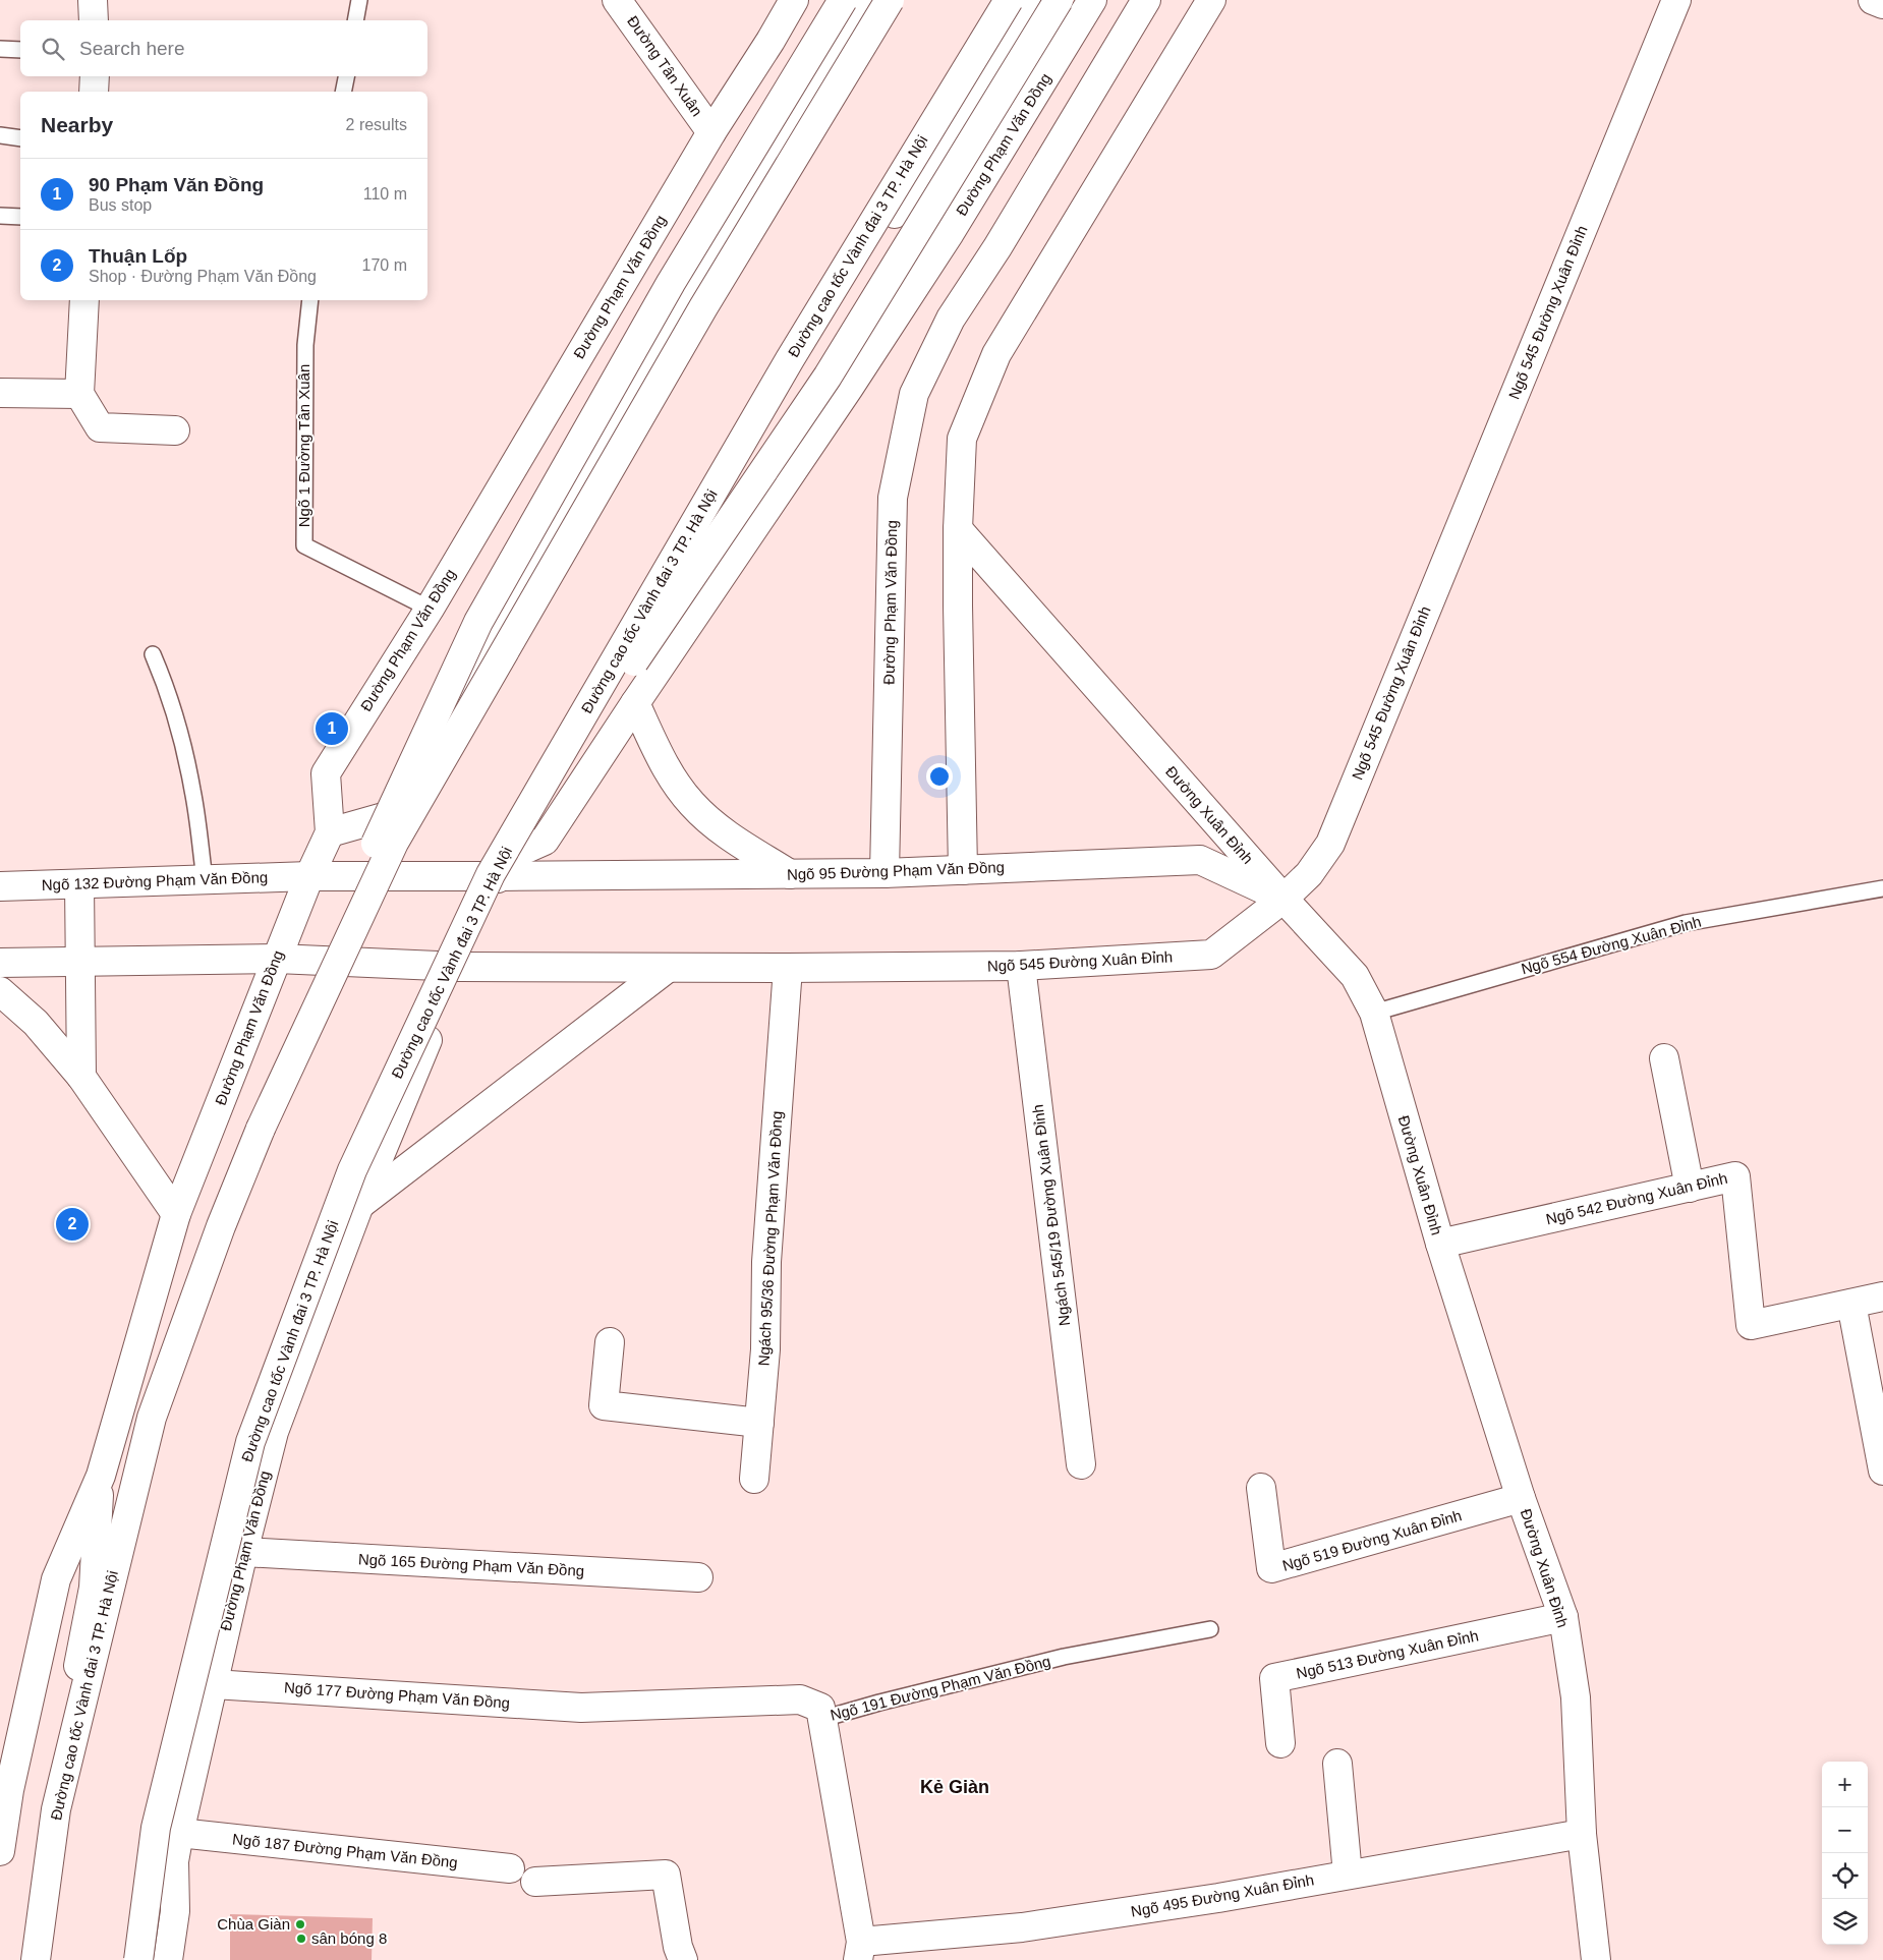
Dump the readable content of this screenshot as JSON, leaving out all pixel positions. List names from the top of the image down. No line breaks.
{"streets":{"main road":["Đường Tân Xuân","Đường Phạm Văn Đồng","Đường cao tốc Vành đai 3 TP. Hà Nội","Ngõ 545 Đường Xuân Đỉnh","Đường Xuân Đỉnh","Ngõ 95 Đường Phạm Văn Đồng","Ngõ 132 Đường Phạm Văn Đồng","Ngõ 542 Đường Xuân Đỉnh","Ngách 545/19 Đường Xuân Đỉnh","Ngách 95/36 Đường Phạm Văn Đồng","Ngõ 519 Đường Xuân Đỉnh","Ngõ 165 Đường Phạm Văn Đồng","Ngõ 513 Đường Xuân Đỉnh","Ngõ 191 Đường Phạm Văn Đồng","Ngõ 177 Đường Phạm Văn Đồng","Ngõ 187 Đường Phạm Văn Đồng","Ngõ 495 Đường Xuân Đỉnh"],"lane":["Ngõ 1 Đường Tân Xuân","Ngõ 554 Đường Xuân Đỉnh"]},"crossings":[["Đường Tân Xuân","Đường Phạm Văn Đồng"],["Đường Phạm Văn Đồng","Đường cao tốc Vành đai 3 TP. Hà Nội"],["Đường Phạm Văn Đồng","Ngõ 1 Đường Tân Xuân"],["Đường Phạm Văn Đồng","Ngõ 95 Đường Phạm Văn Đồng"],["Đường Phạm Văn Đồng","Ngõ 132 Đường Phạm Văn Đồng"],["Đường Phạm Văn Đồng","Ngõ 165 Đường Phạm Văn Đồng"],["Đường Phạm Văn Đồng","Ngõ 177 Đường Phạm Văn Đồng"],["Đường Phạm Văn Đồng","Ngõ 187 Đường Phạm Văn Đồng"],["Đường cao tốc Vành đai 3 TP. Hà Nội","Ngõ 95 Đường Phạm Văn Đồng"],["Ngõ 545 Đường Xuân Đỉnh","Đường Xuân Đỉnh"],["Ngõ 545 Đường Xuân Đỉnh","Ngõ 95 Đường Phạm Văn Đồng"],["Ngõ 545 Đường Xuân Đỉnh","Ngách 545/19 Đường Xuân Đỉnh"],["Ngõ 545 Đường Xuân Đỉnh","Ngách 95/36 Đường Phạm Văn Đồng"],["Đường Xuân Đỉnh","Ngõ 95 Đường Phạm Văn Đồng"],["Đường Xuân Đỉnh","Ngõ 554 Đường Xuân Đỉnh"],["Đường Xuân Đỉnh","Ngõ 542 Đường Xuân Đỉnh"],["Đường Xuân Đỉnh","Ngõ 519 Đường Xuân Đỉnh"],["Đường Xuân Đỉnh","Ngõ 513 Đường Xuân Đỉnh"],["Đường Xuân Đỉnh","Ngõ 495 Đường Xuân Đỉnh"],["Ngõ 95 Đường Phạm Văn Đồng","Ngõ 132 Đường Phạm Văn Đồng"],["Ngõ 191 Đường Phạm Văn Đồng","Ngõ 177 Đường Phạm Văn Đồng"],["Ngõ 191 Đường Phạm Văn Đồng","Ngõ 495 Đường Xuân Đỉnh"]],"districts":["Kẻ Giàn"],"places":["Chùa Giàn","sân bóng 8"],"page":{"search":"Search here","heading":["Nearby","2 results"],"list":[{"mark":"1","name":"90 Phạm Văn Đồng","note":"Bus stop","value":"110 m"},{"mark":"2","name":"Thuận Lốp","note":"Shop · Đường Phạm Văn Đồng","value":"170 m"}],"pins":["1","2"],"map_buttons":["+","−"]}}
